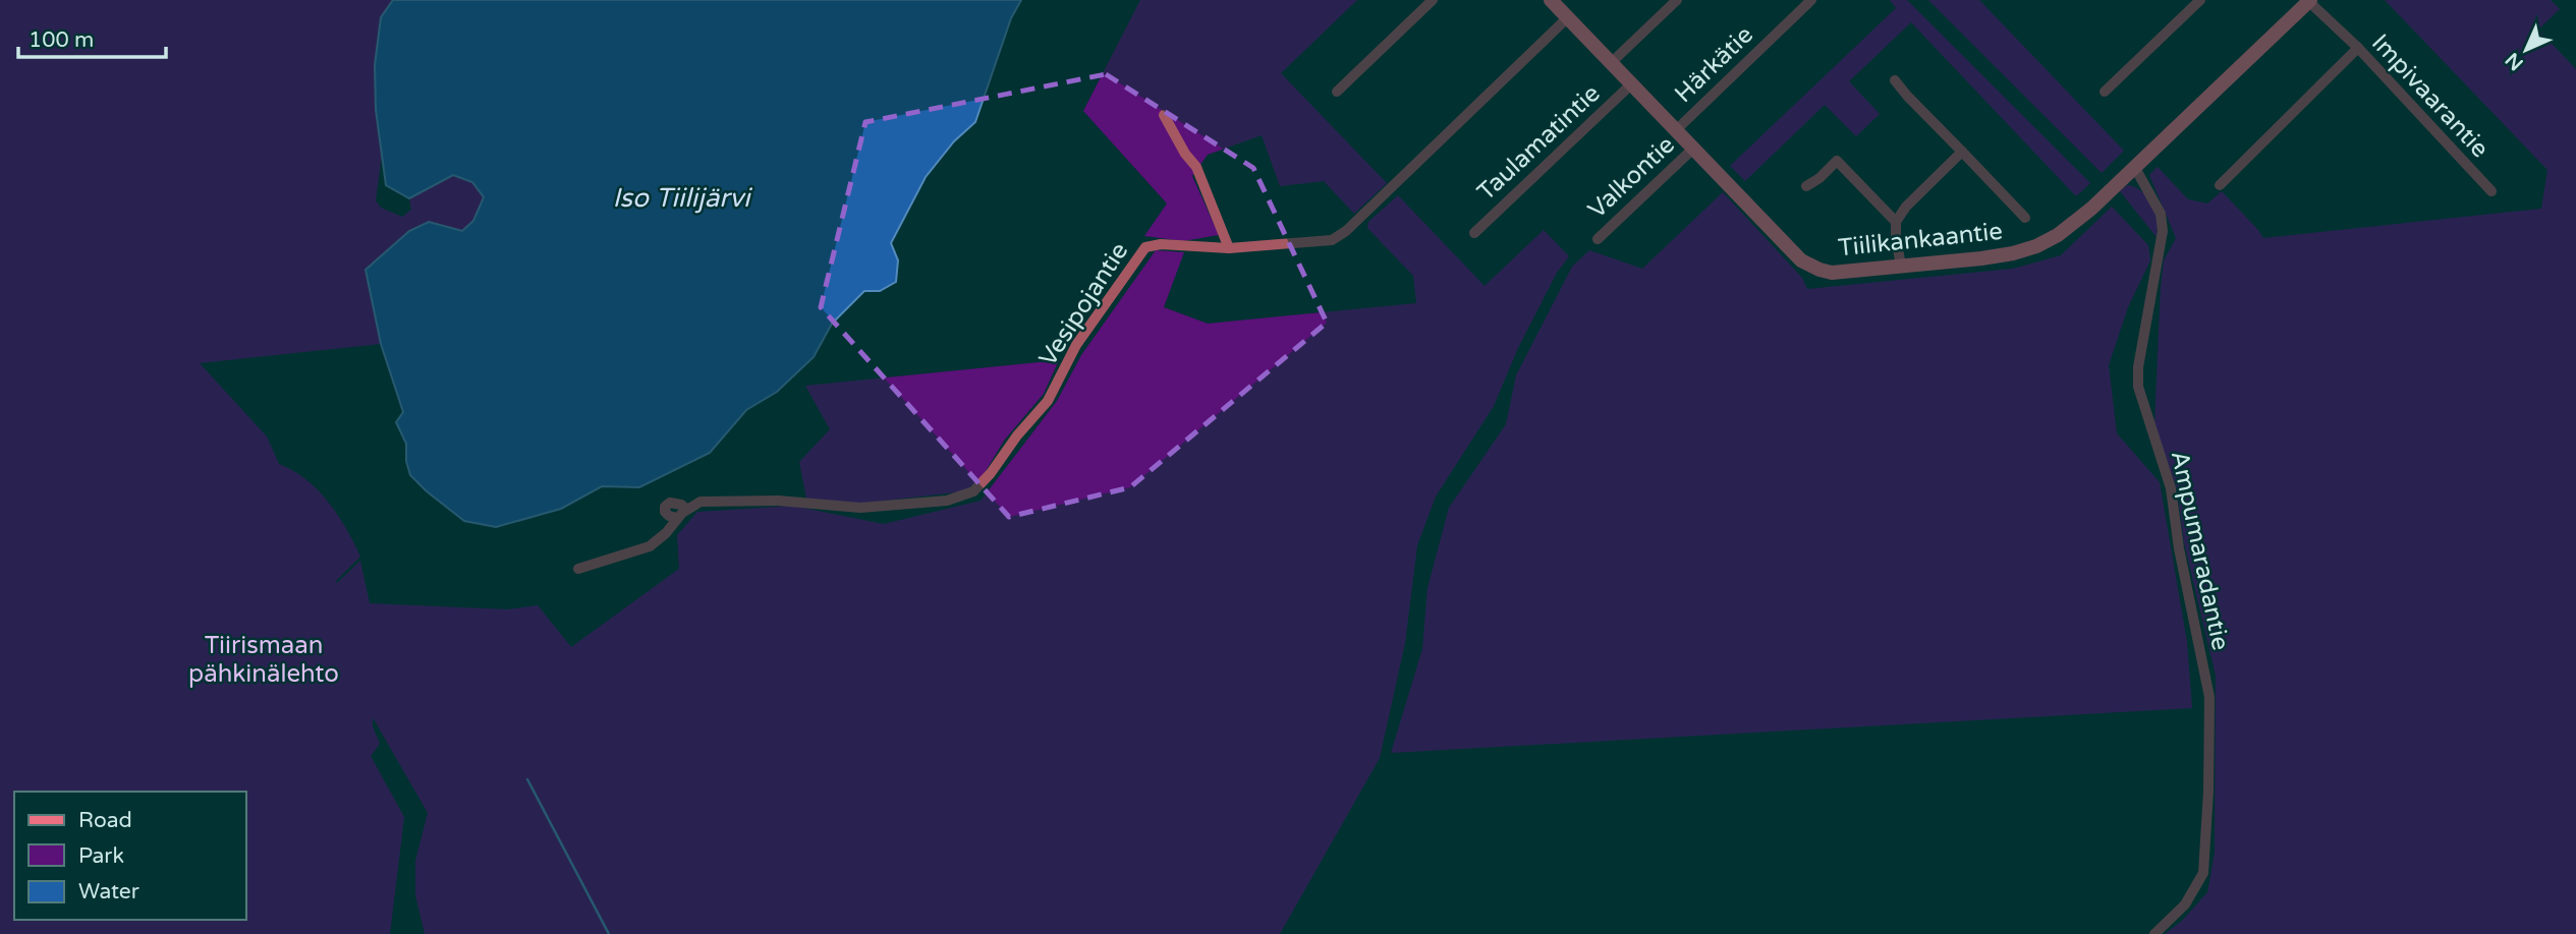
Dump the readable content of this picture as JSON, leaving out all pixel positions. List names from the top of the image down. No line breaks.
{"streets":{"street":["Härkätie","Impivaarantie","Taulamatintie","Valkontie","Tiilikankaantie","Vesipojantie","Ampumaradantie"]},"crossings":[["Härkätie","Tiilikankaantie"],["Impivaarantie","Tiilikankaantie"],["Taulamatintie","Tiilikankaantie"],["Valkontie","Tiilikankaantie"],["Tiilikankaantie","Vesipojantie"],["Tiilikankaantie","Ampumaradantie"]],"water":["Iso Tiilijärvi"],"parks":["Tiirismaan pähkinälehto"],"legend":["Road","Park","Water"],"scale_bar":"100 m","north":"bottom left"}
